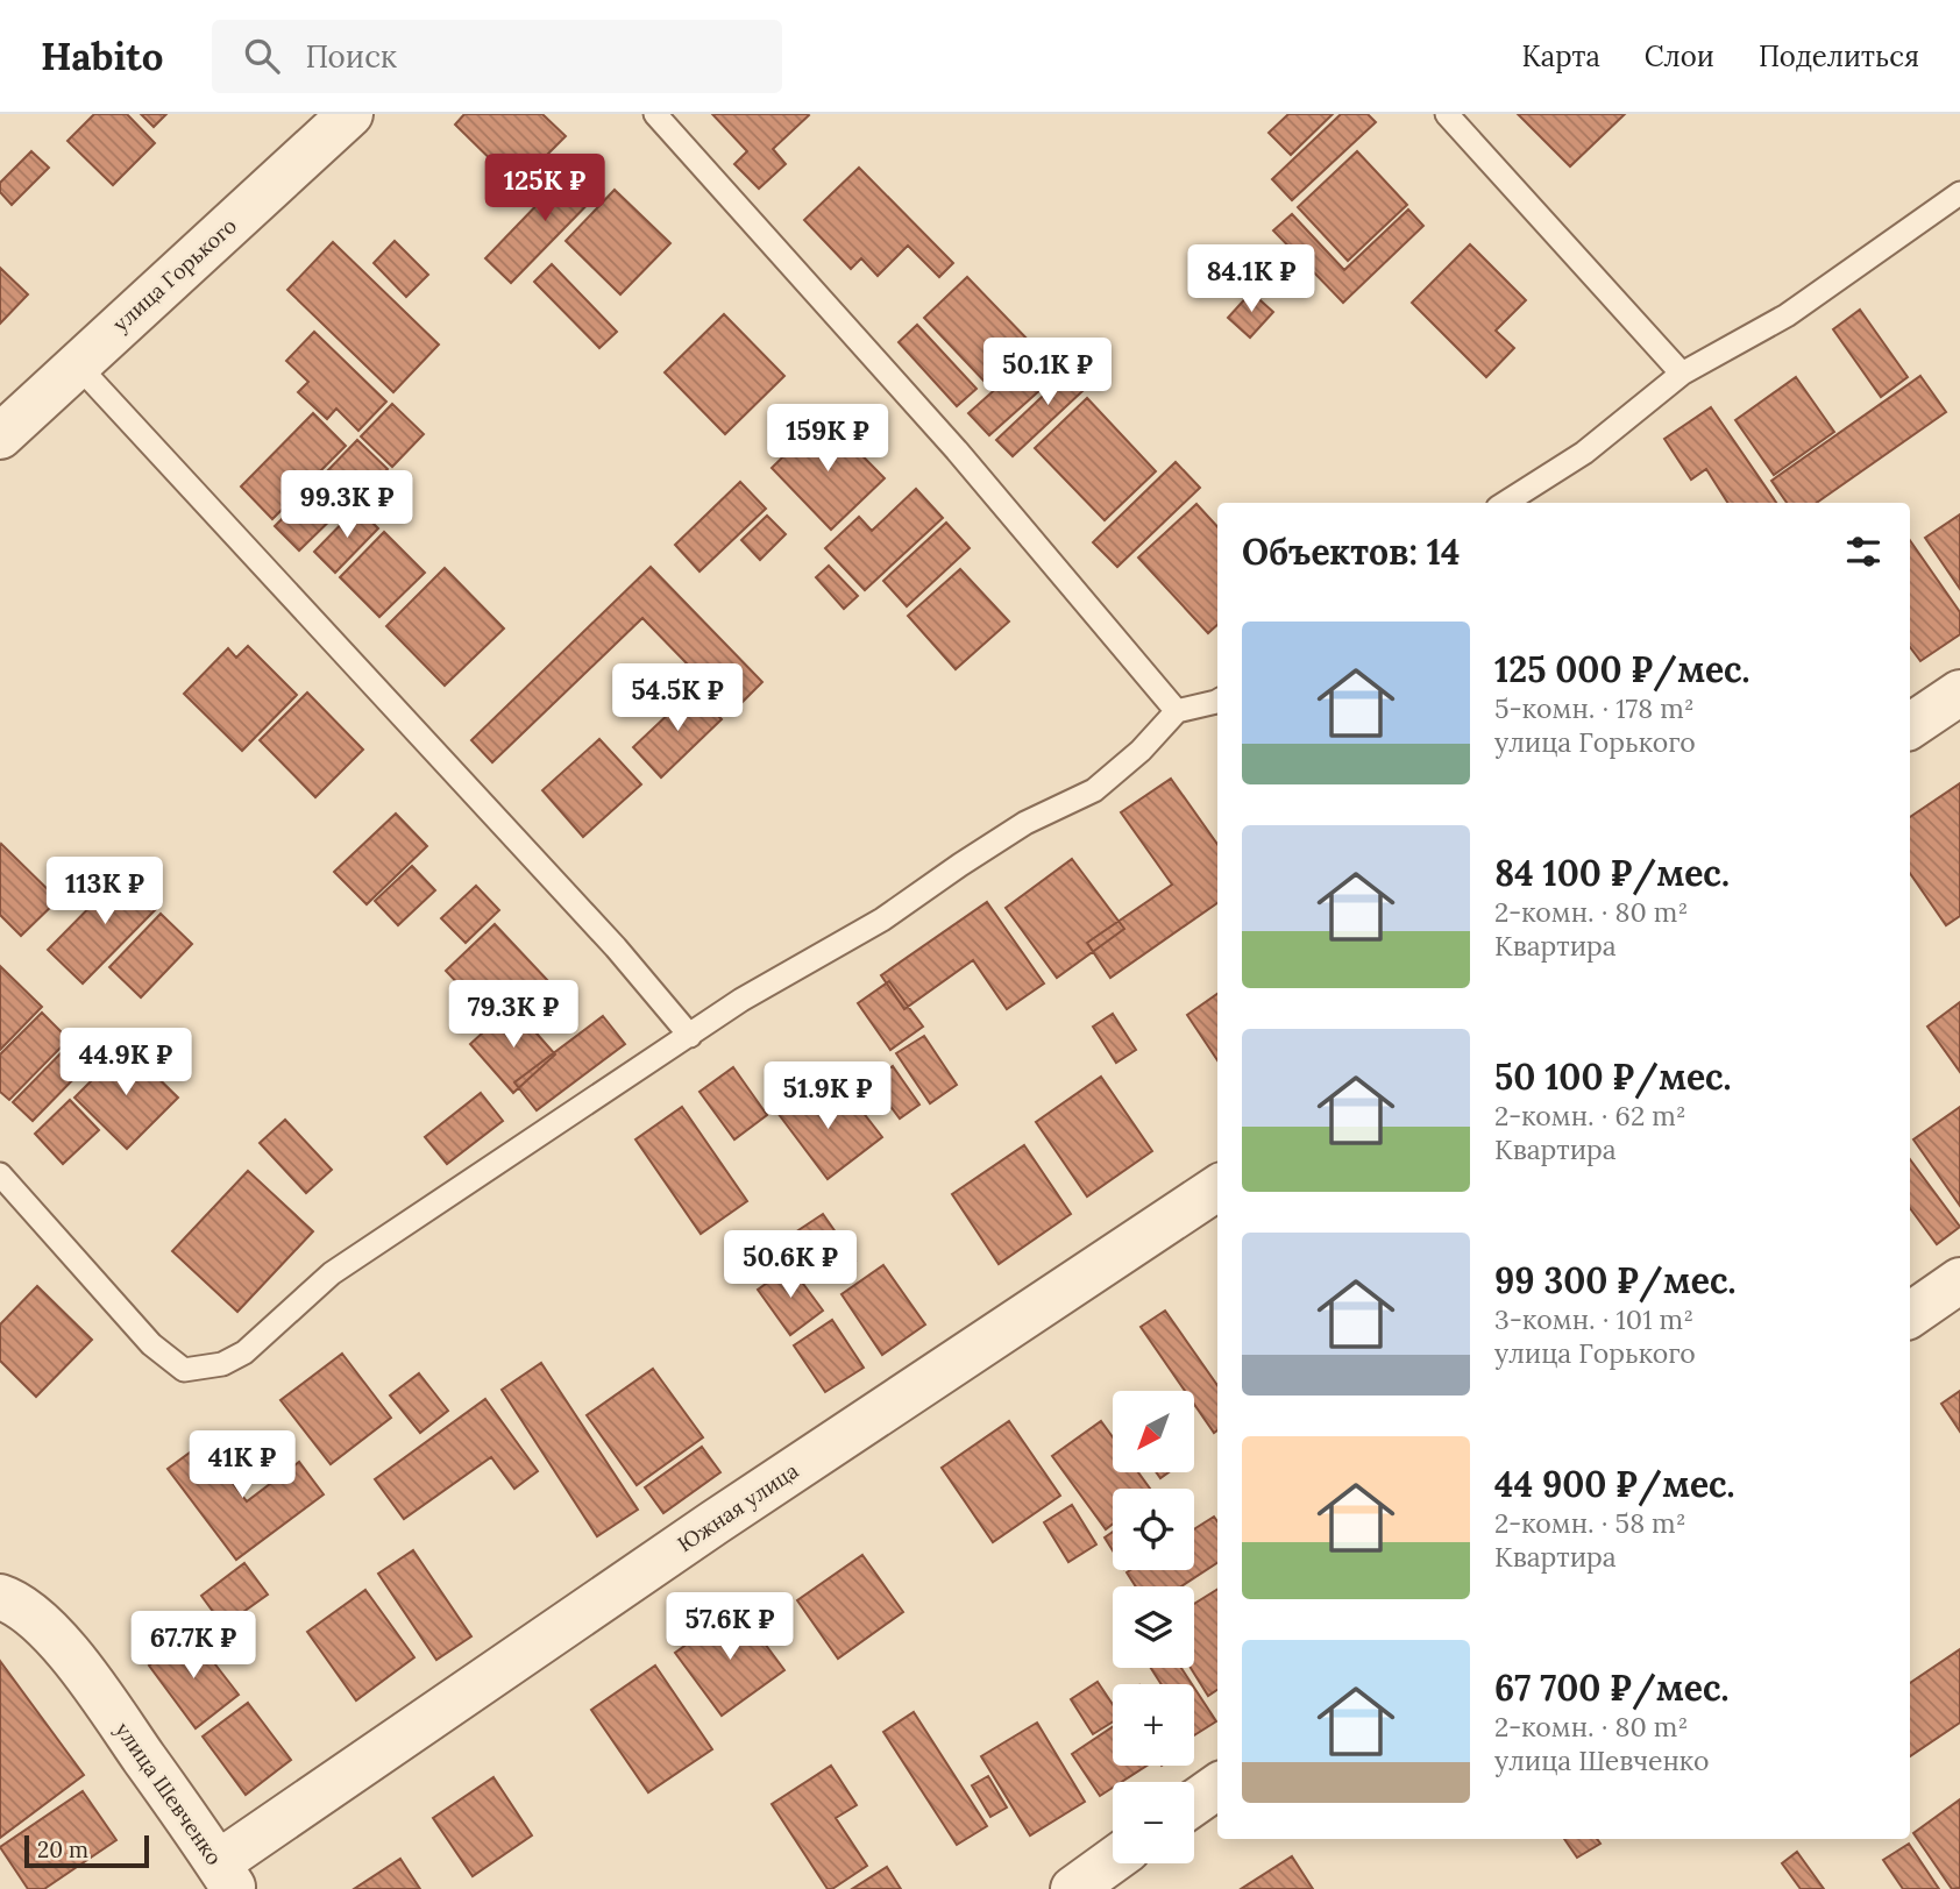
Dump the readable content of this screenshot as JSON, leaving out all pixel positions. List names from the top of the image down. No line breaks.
{"streets":{"street":["улица Горького","Южная улица","улица Шевченко"]},"crossings":[["Южная улица","улица Шевченко"]],"scale_bar":"20 m","north":"bottom left","page":{"header":"Habito","search":"Поиск","nav":["Карта","Слои","Поделиться"],"price":["125K ₽","84.1K ₽","50.1K ₽","159K ₽","99.3K ₽","54.5K ₽","113K ₽","79.3K ₽","44.9K ₽","51.9K ₽","50.6K ₽","41K ₽","57.6K ₽","67.7K ₽"],"heading":"Объектов: 14","list":[{"name":"125 000 ₽/мес.","note":"5-комн. · 178 m² · улица Горького"},{"name":"84 100 ₽/мес.","note":"2-комн. · 80 m² · Квартира"},{"name":"50 100 ₽/мес.","note":"2-комн. · 62 m² · Квартира"},{"name":"99 300 ₽/мес.","note":"3-комн. · 101 m² · улица Горького"},{"name":"44 900 ₽/мес.","note":"2-комн. · 58 m² · Квартира"},{"name":"67 700 ₽/мес.","note":"2-комн. · 80 m² · улица Шевченко"}],"map_buttons":["+","−"],"scale":"20 m"}}
